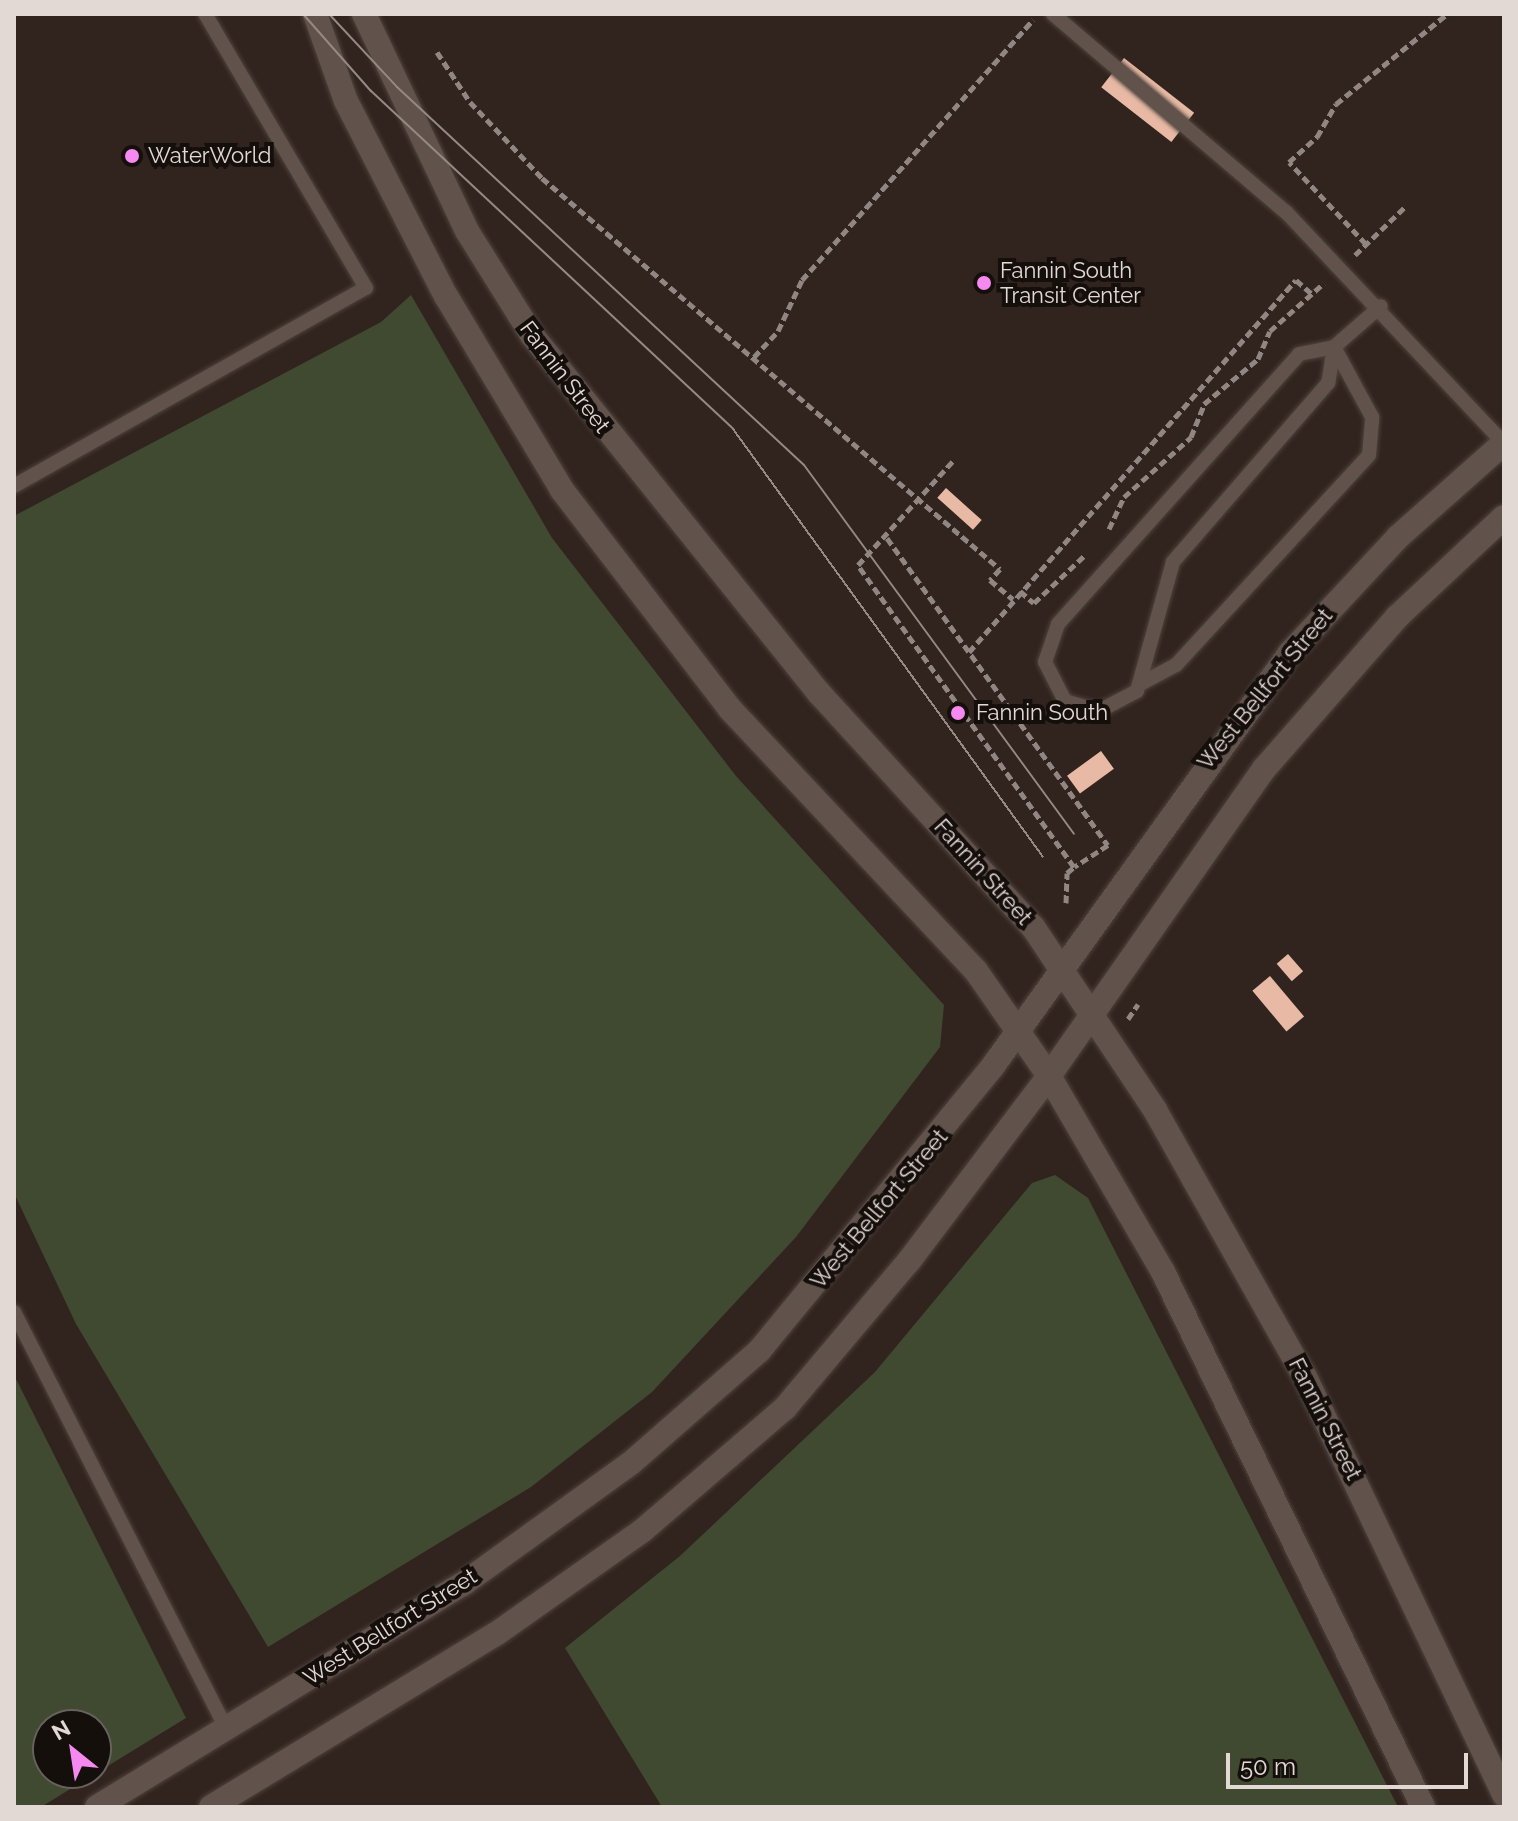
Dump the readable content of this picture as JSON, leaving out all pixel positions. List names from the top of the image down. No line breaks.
{"streets":{"main road":["Fannin Street","West Bellfort Street"]},"crossings":[["Fannin Street","West Bellfort Street"]],"places":["WaterWorld","Fannin South Transit Center","Fannin South"],"scale_bar":"50 m","north":"top left"}
